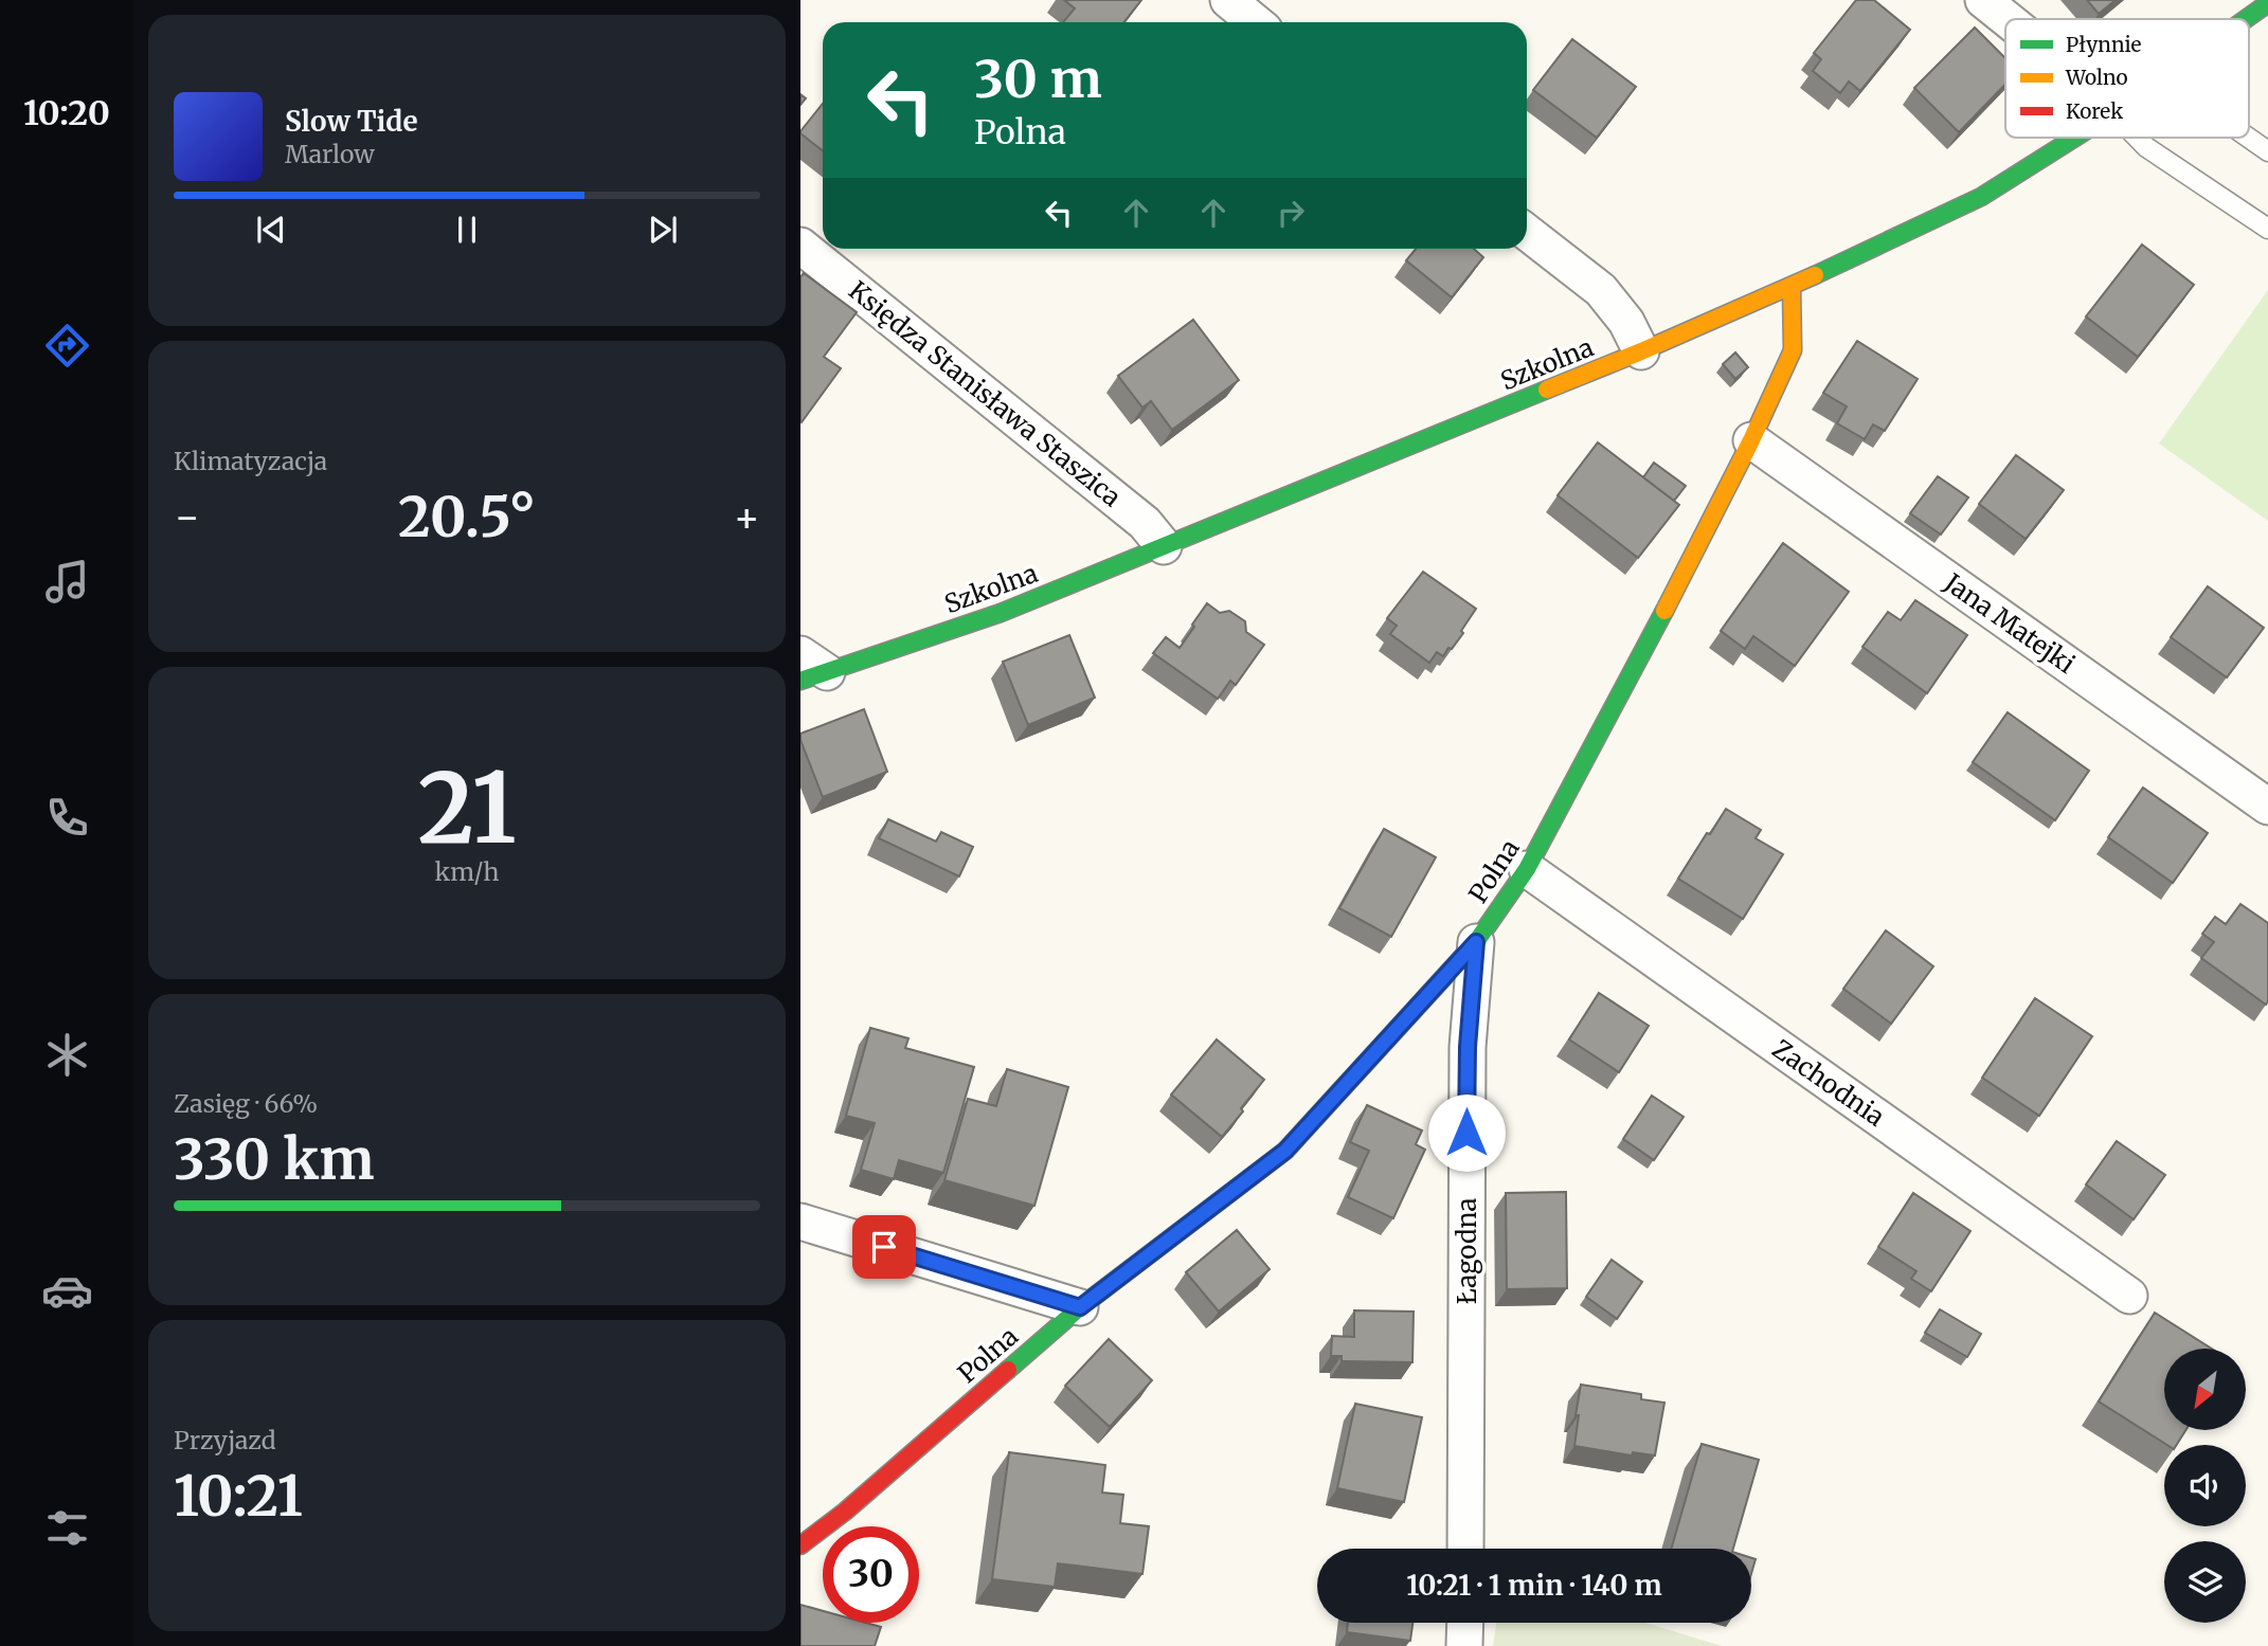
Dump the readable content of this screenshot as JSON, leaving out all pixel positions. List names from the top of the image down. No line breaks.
{"streets":{"street":["Szkolna","Księdza Stanisława Staszica","Jana Matejki","Polna","Zachodnia","Łagodna"]},"crossings":[["Szkolna","Księdza Stanisława Staszica"],["Szkolna","Polna"],["Jana Matejki","Polna"],["Polna","Zachodnia"],["Polna","Łagodna"]],"legend":["Płynnie","Wolno","Korek"],"north":"bottom left","page":{"tabs":"10:20","turn":["30 m","Polna"],"song":["Slow Tide","Marlow"],"tile":["Klimatyzacja",["21","km/h"],["Zasięg · 66%","330 km"],["Przyjazd","10:21"]],"heat":["−","20.5°","+"],"limit":"30","trip":"10:21 · 1 min · 140 m"}}
